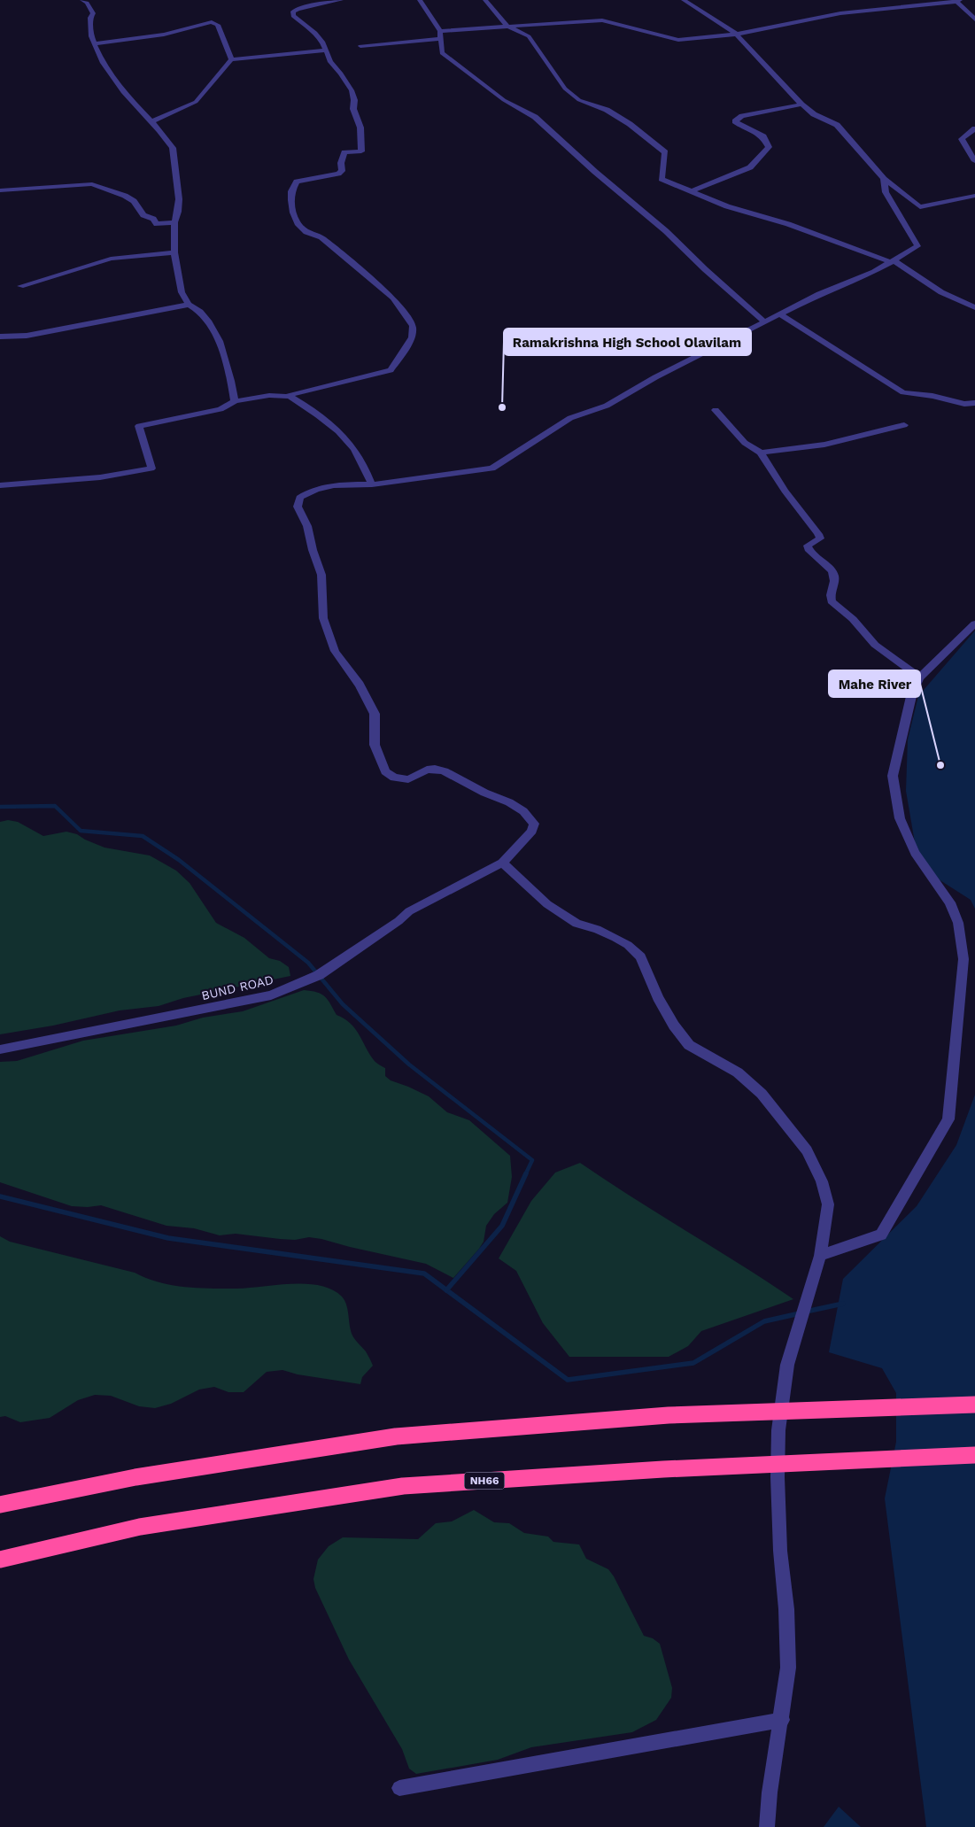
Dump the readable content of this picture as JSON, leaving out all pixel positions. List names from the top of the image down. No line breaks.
{"streets":{"highway":["NH66"],"street":["BUND ROAD"]},"places":["Ramakrishna High School Olavilam","Mahe River"]}
